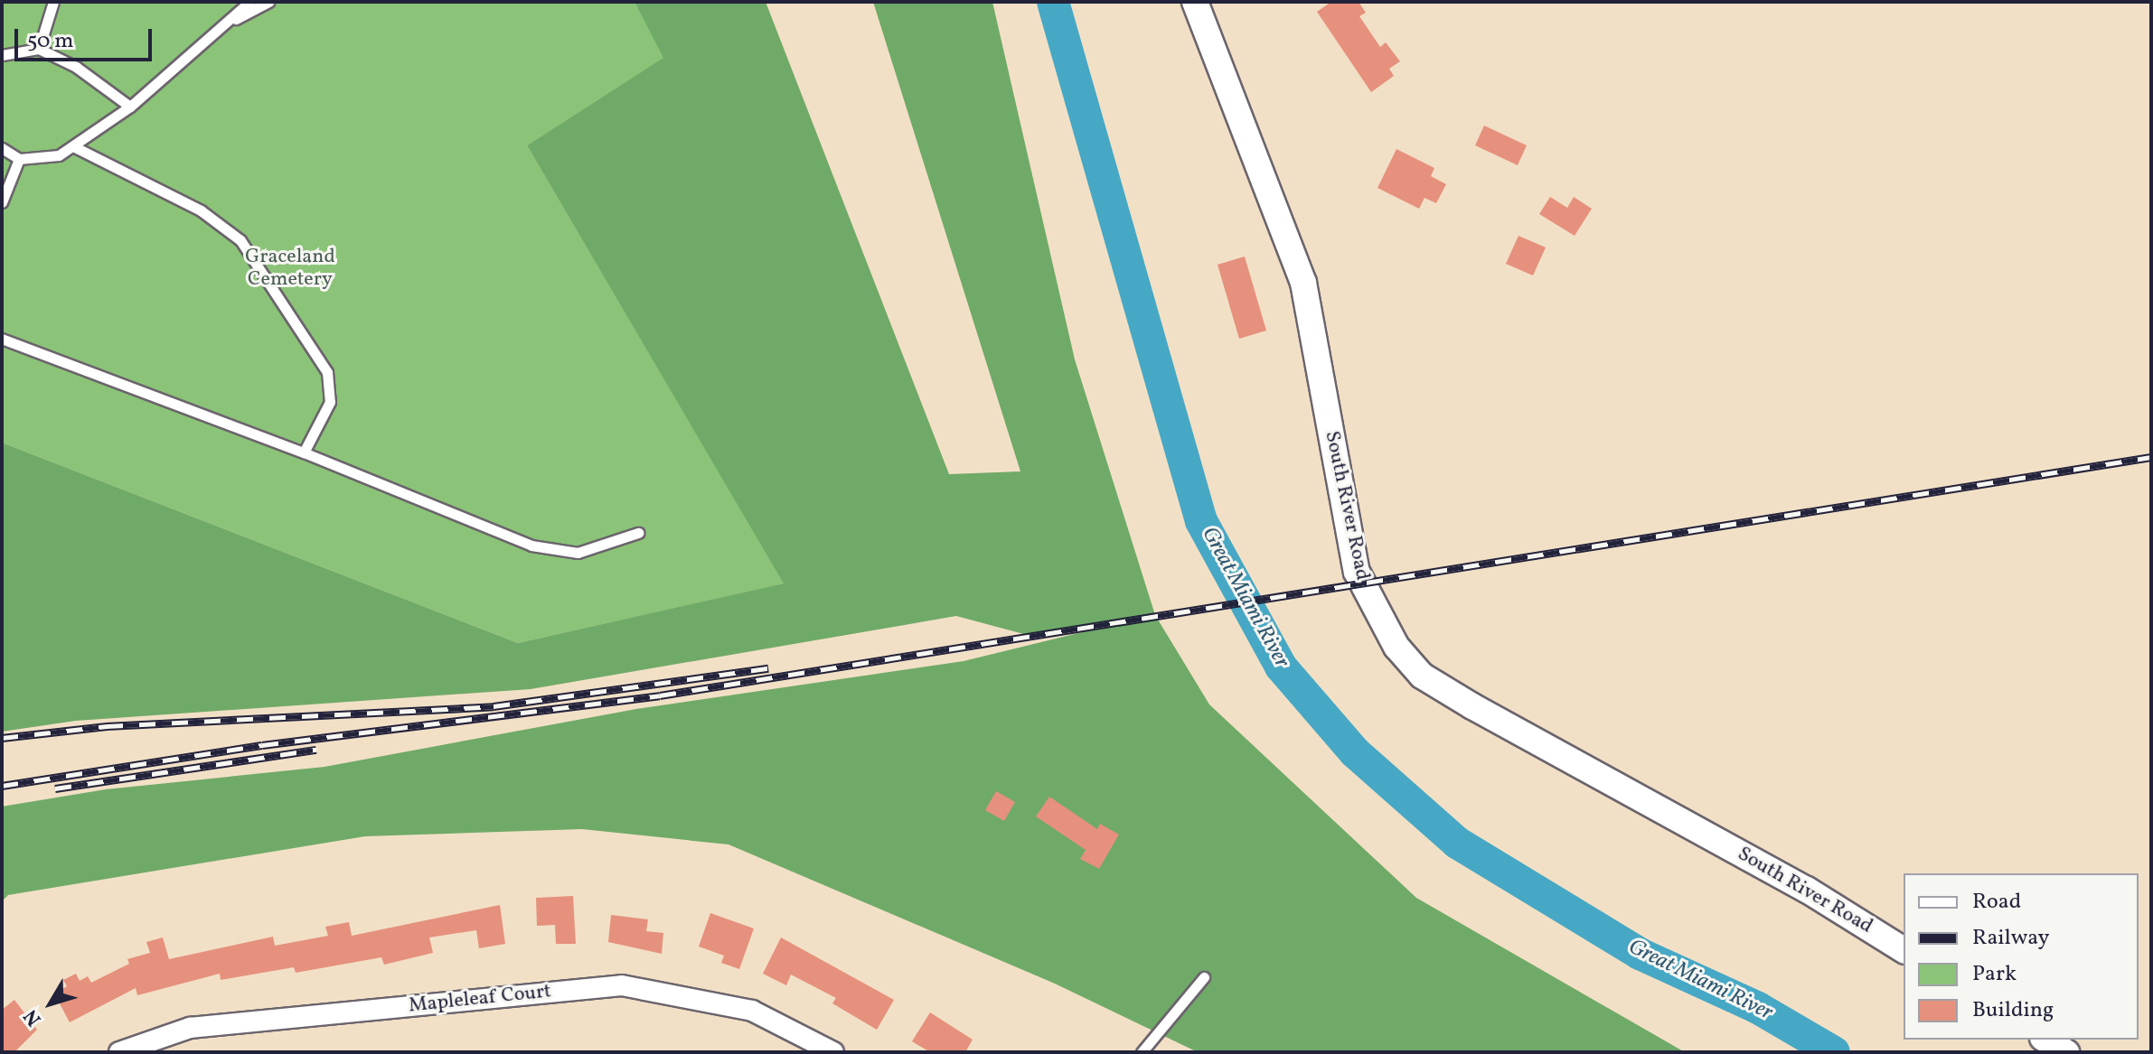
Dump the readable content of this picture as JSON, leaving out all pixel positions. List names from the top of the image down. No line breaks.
{"streets":{"street":["South River Road","Mapleleaf Court"]},"water":["Great Miami River"],"parks":["Graceland Cemetery"],"legend":["Road","Railway","Park","Building"],"scale_bar":"50 m","north":"bottom left"}
